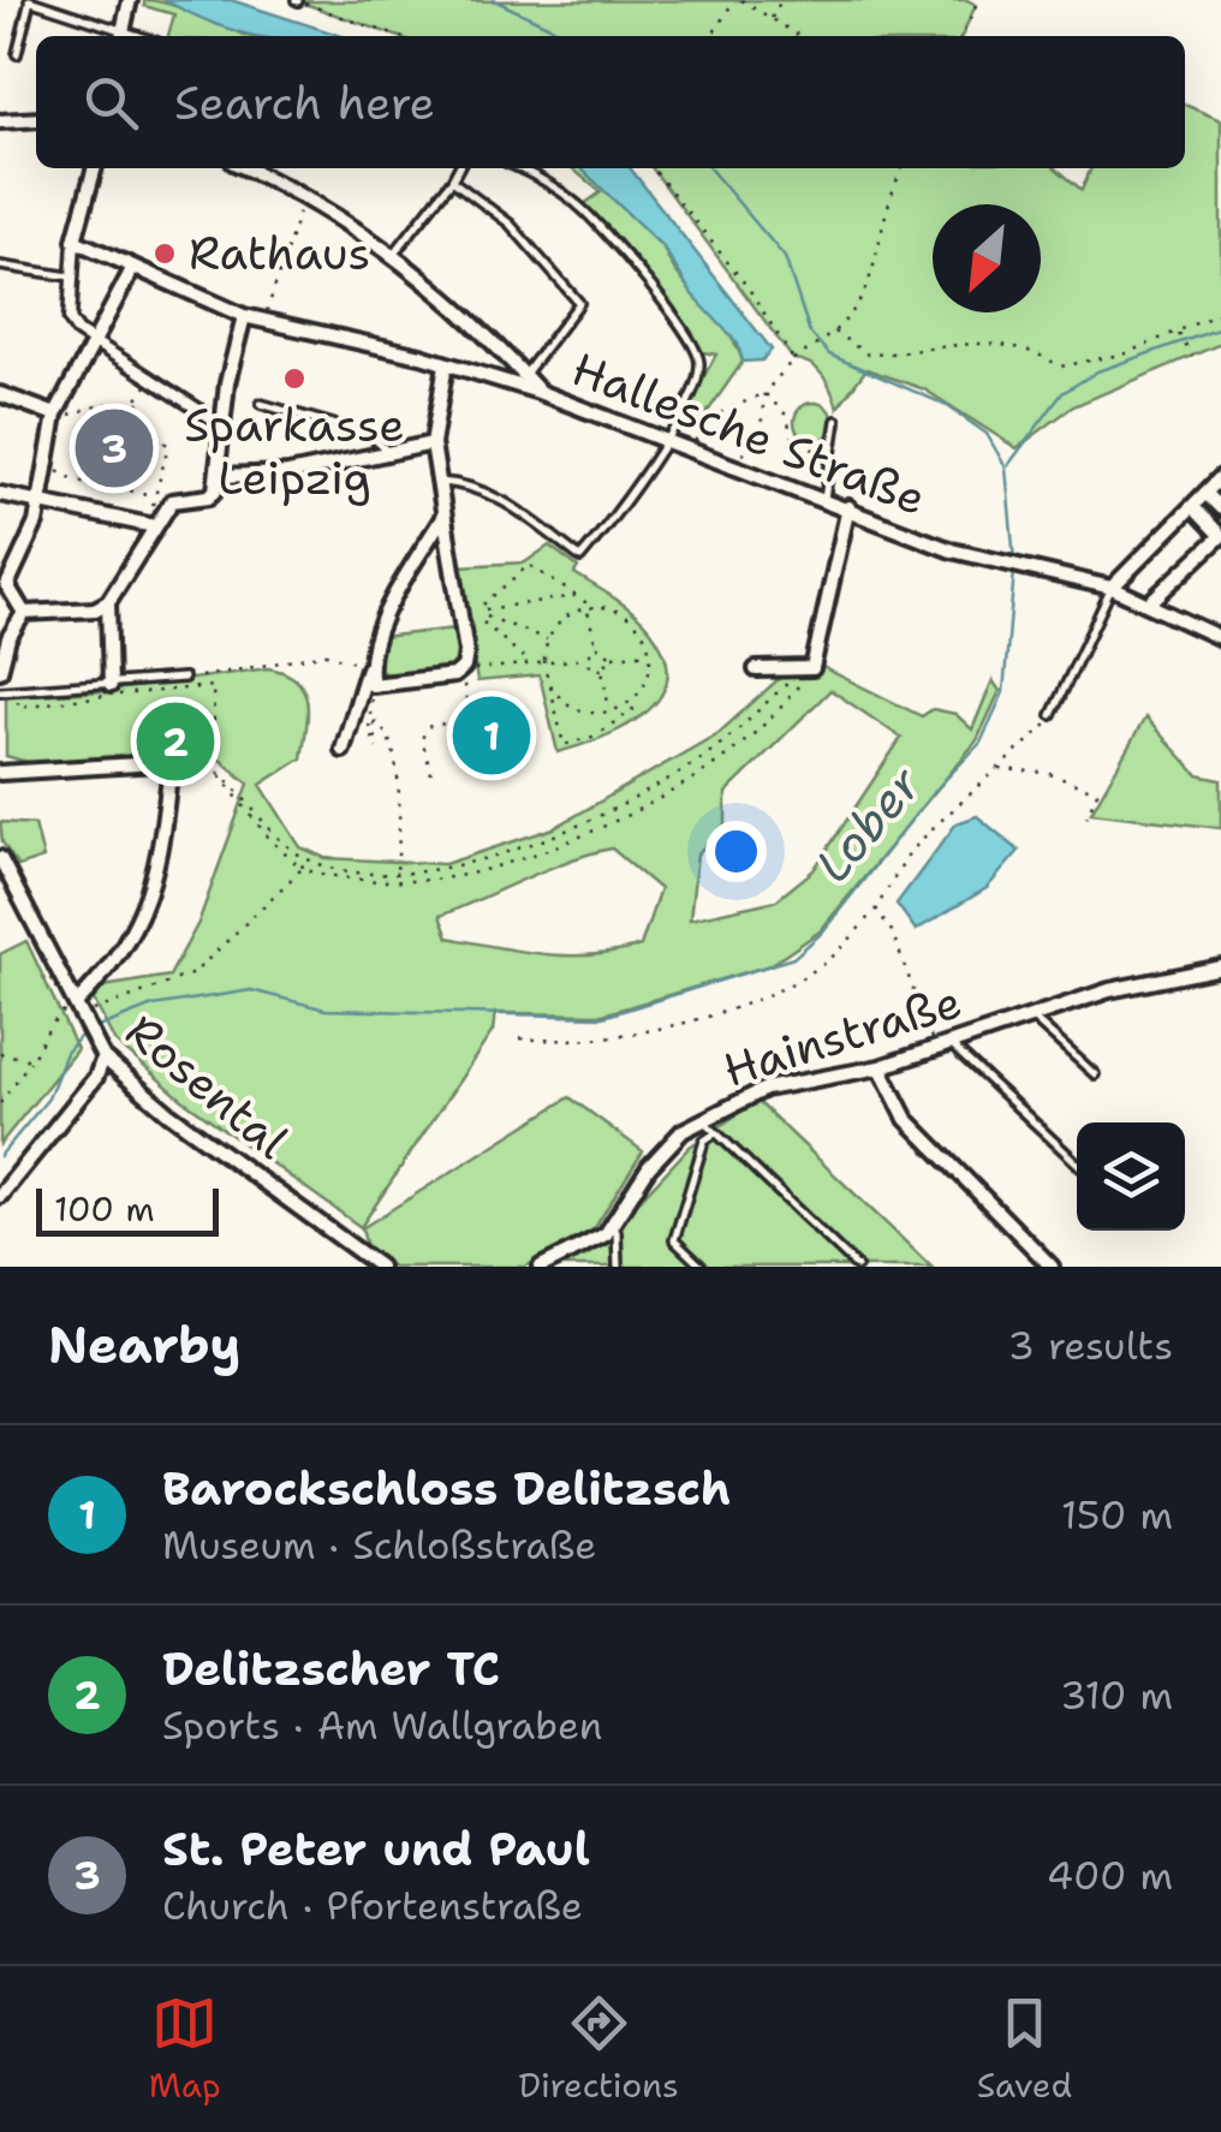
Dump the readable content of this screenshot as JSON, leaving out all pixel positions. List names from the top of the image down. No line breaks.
{"streets":{"street":["Hallesche Straße","Hainstraße","Rosental"]},"water":["Lober"],"places":["Rathaus","Sparkasse Leipzig"],"scale_bar":"100 m","north":"bottom left","page":{"search":"Search here","pins":["3","1","2"],"scale":"100 m","heading":["Nearby","3 results"],"list":[{"mark":"1","name":"Barockschloss Delitzsch","note":"Museum · Schloßstraße","value":"150 m"},{"mark":"2","name":"Delitzscher TC","note":"Sports · Am Wallgraben","value":"310 m"},{"mark":"3","name":"St. Peter und Paul","note":"Church · Pfortenstraße","value":"400 m"}],"nav":["Map","Directions","Saved"]}}
